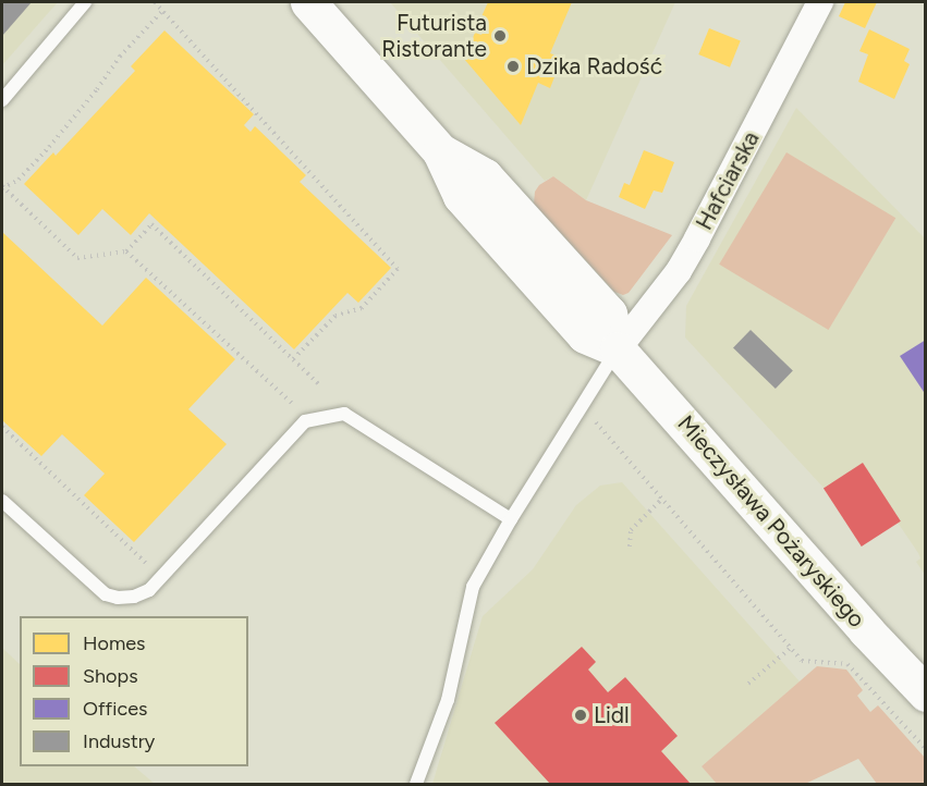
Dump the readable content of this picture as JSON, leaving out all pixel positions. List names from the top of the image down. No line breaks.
{"streets":{"street":["Hafciarska","Mieczysława Pożaryskiego"]},"crossings":[["Hafciarska","Mieczysława Pożaryskiego"]],"places":["Futurista Ristorante","Dzika Radość","Lidl"],"legend":["Homes","Shops","Offices","Industry"]}
